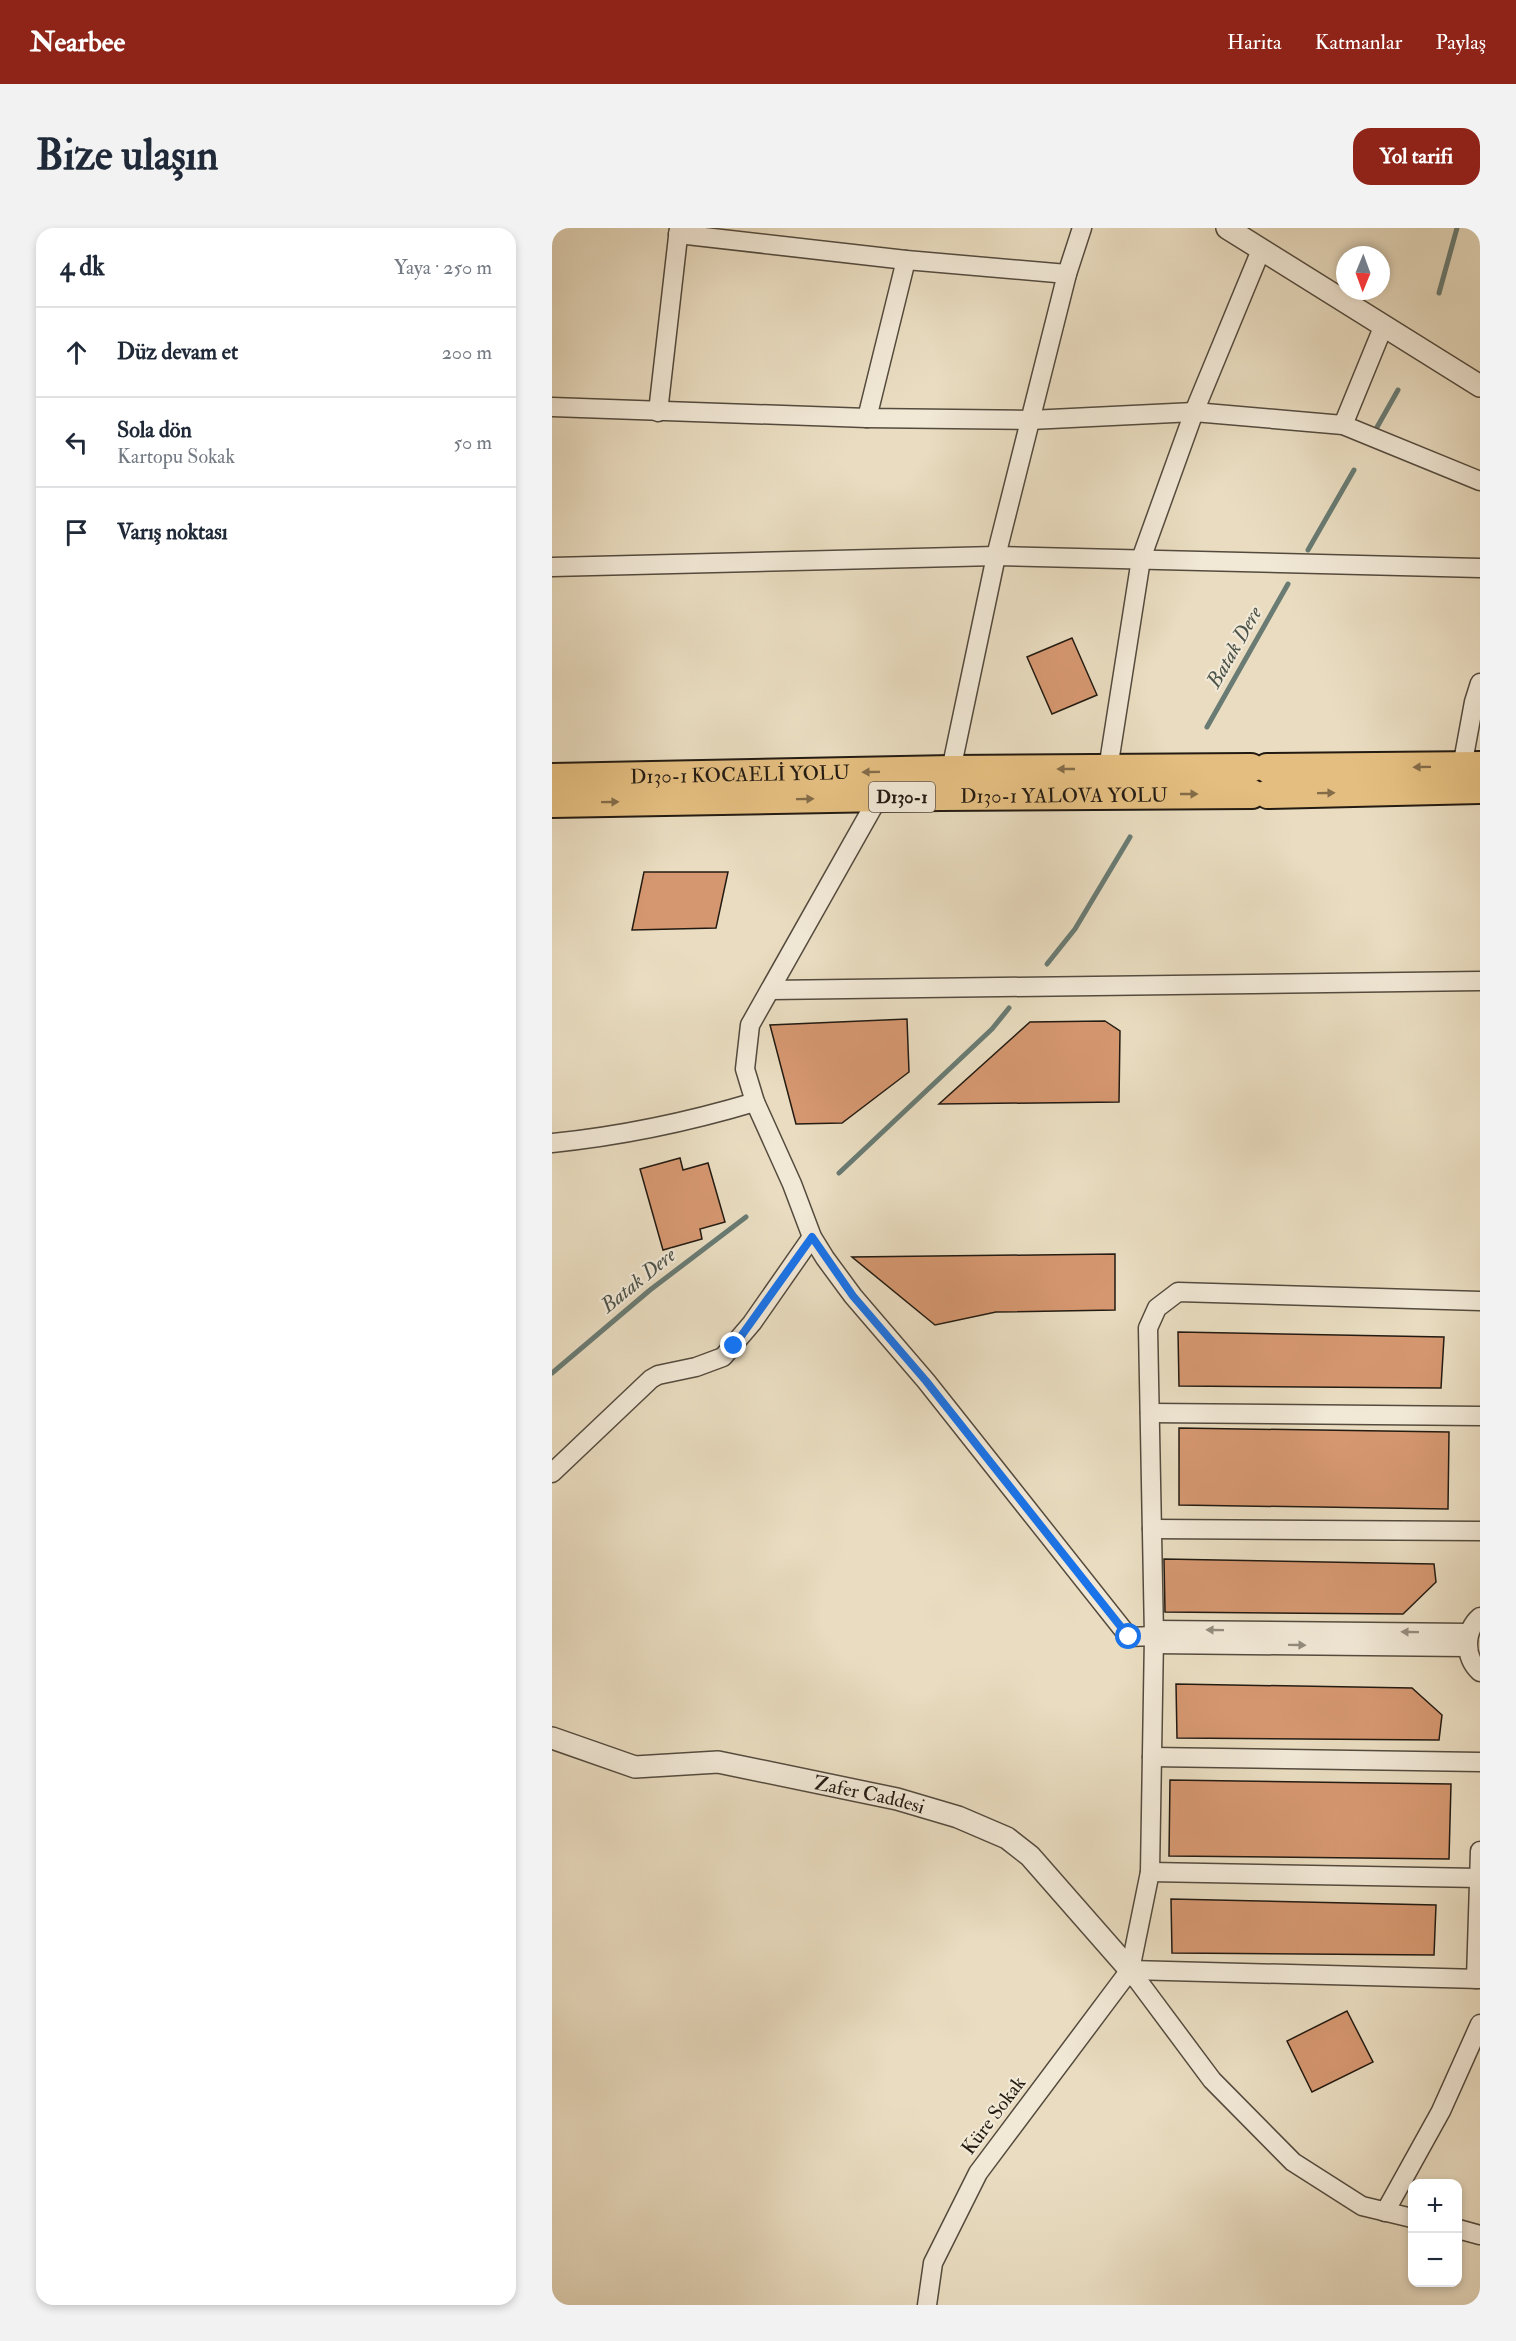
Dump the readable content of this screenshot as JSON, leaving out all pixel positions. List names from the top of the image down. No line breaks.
{"streets":{"highway":["D130-1 KOCAELİ YOLU","D130-1 YALOVA YOLU","D130-1"],"street":["Zafer Caddesi","Küre Sokak"]},"crossings":[["D130-1 KOCAELİ YOLU","D130-1 YALOVA YOLU"],["Zafer Caddesi","Küre Sokak"]],"one_way":["D130-1 KOCAELİ YOLU","D130-1 YALOVA YOLU"],"water":["Batak Dere"],"north":"bottom","page":{"header":"Nearbee","nav":["Harita","Katmanlar","Paylaş"],"buttons":"Yol tarifi","title":"Bize ulaşın","heading":["4 dk","Yaya · 250 m"],"list":[["Düz devam et","200 m"],["Sola dön","Kartopu Sokak","50 m"],"Varış noktası"],"map_buttons":["+","−"]}}
